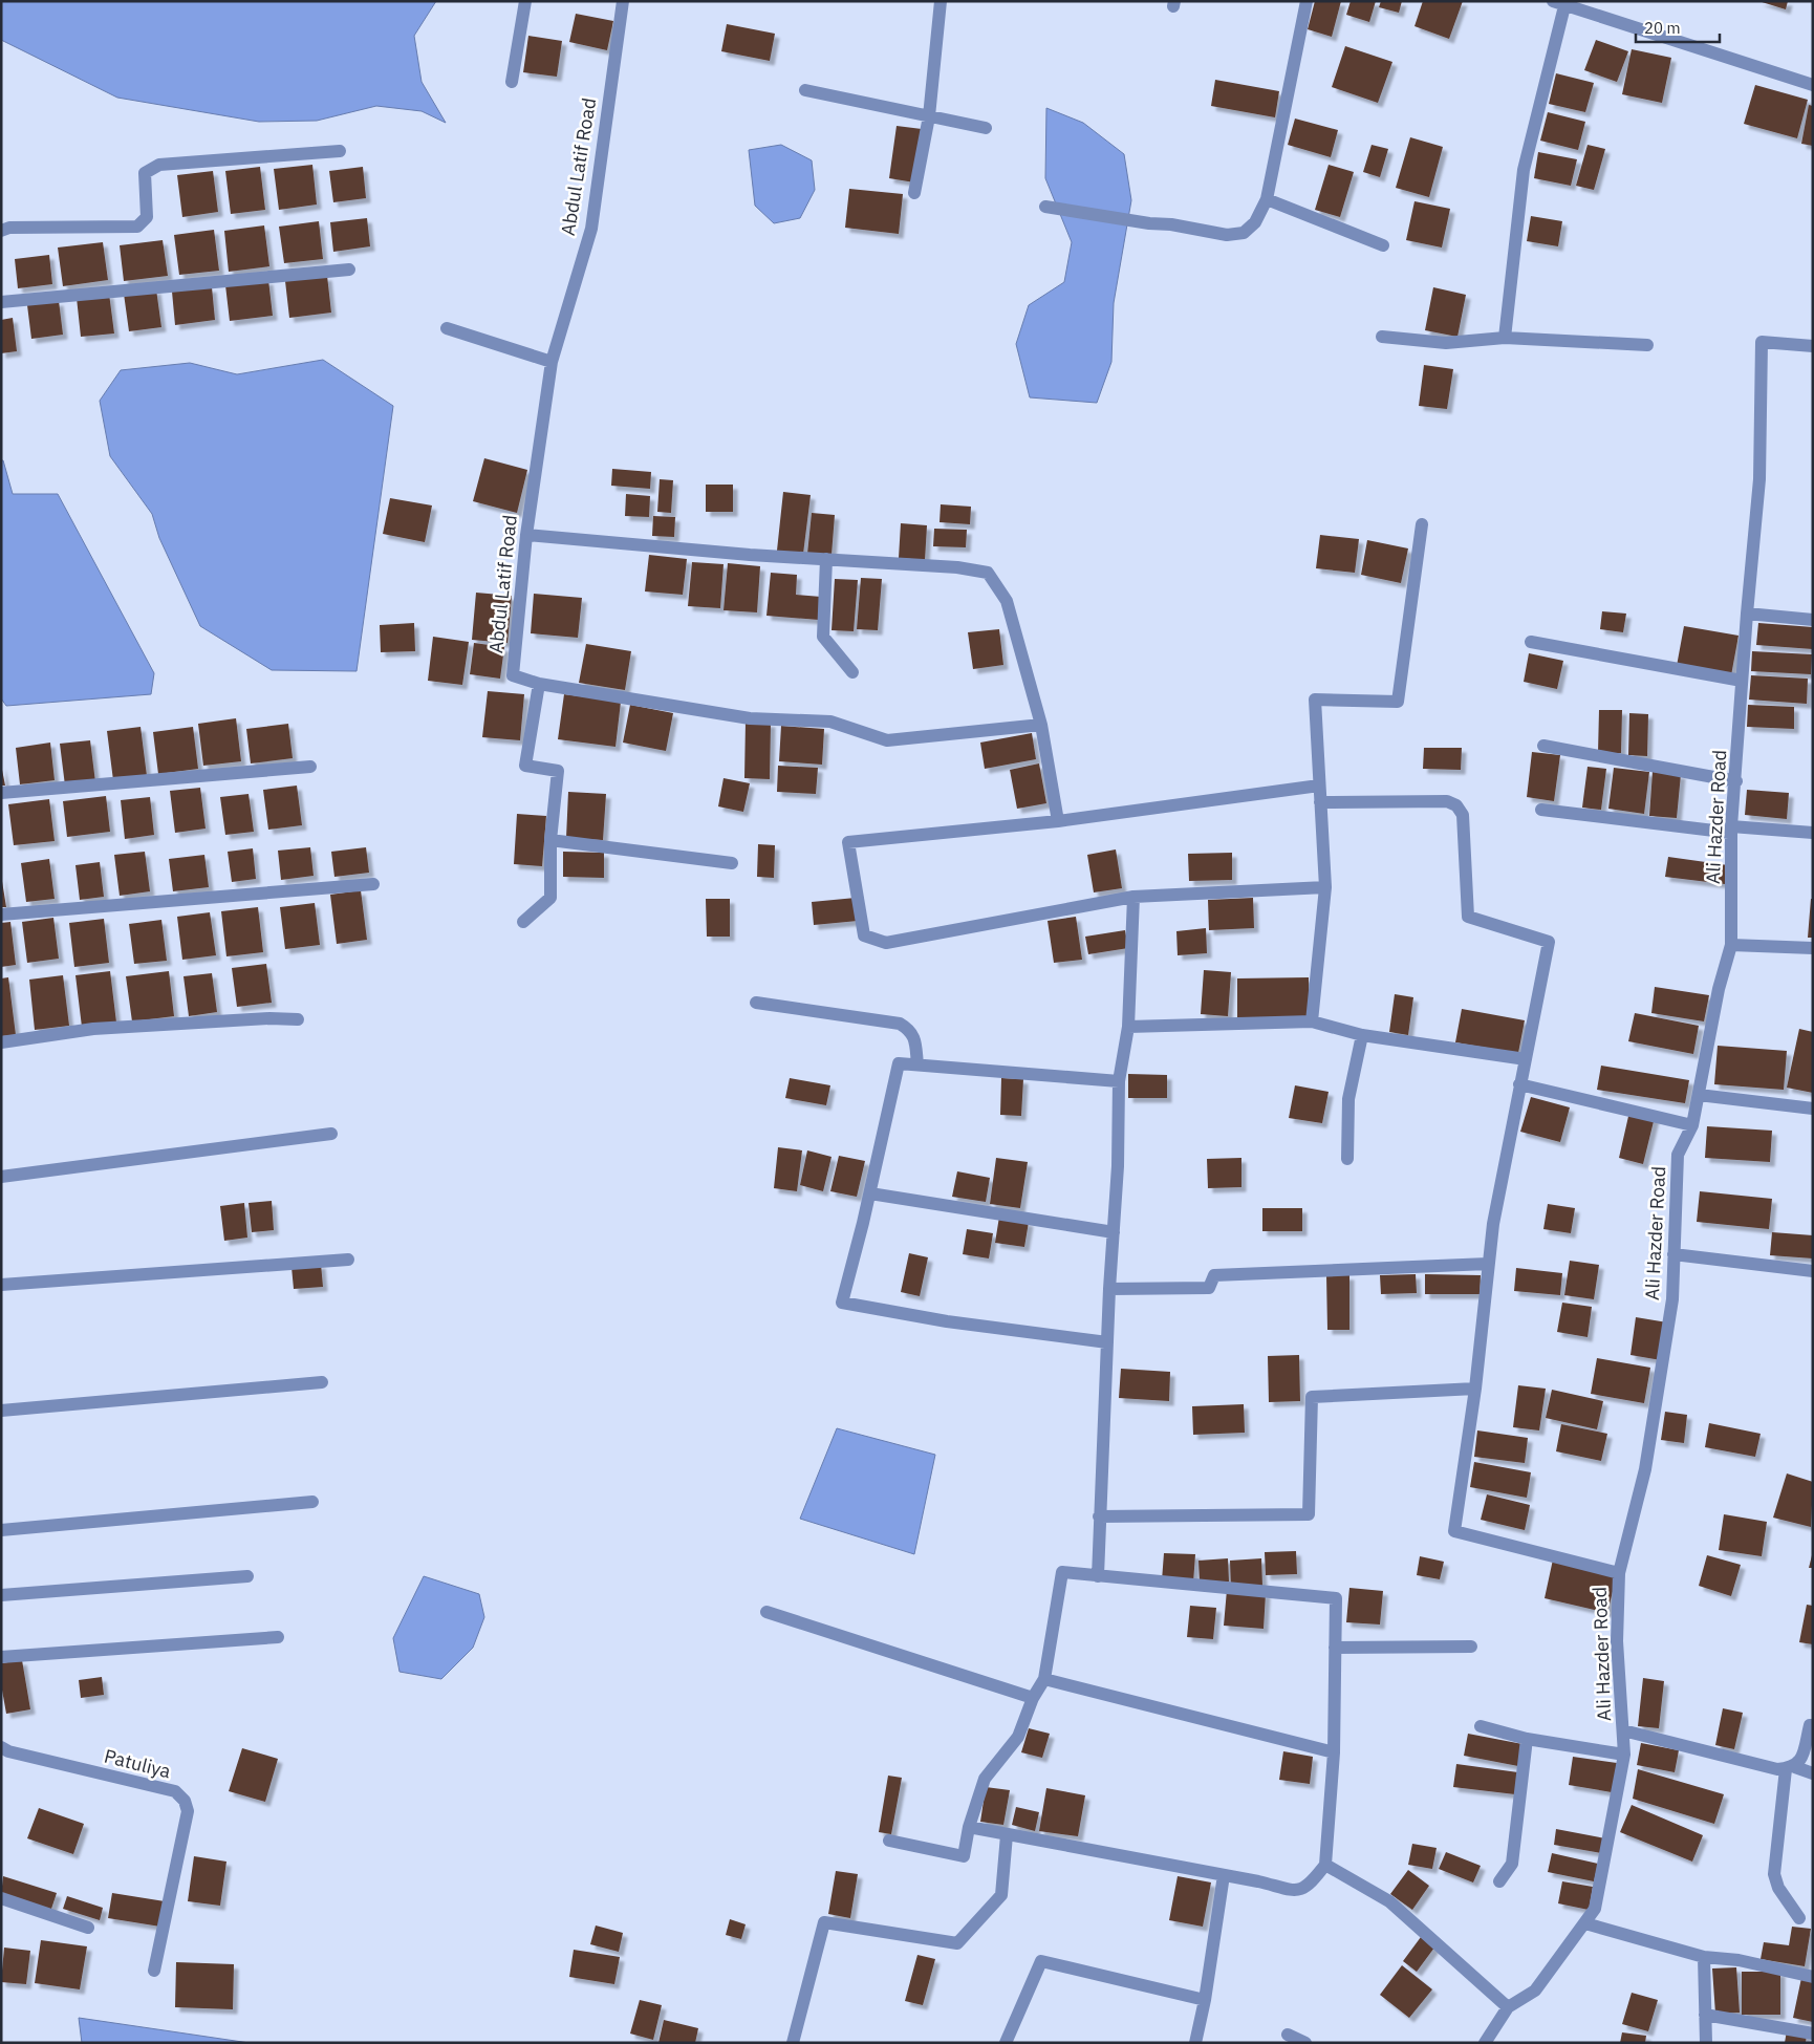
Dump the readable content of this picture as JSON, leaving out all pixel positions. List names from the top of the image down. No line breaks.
{"streets":{"street":["Abdul Latif Road","Ali Hazder Road","Patuliya"]},"scale_bar":"20 m"}
